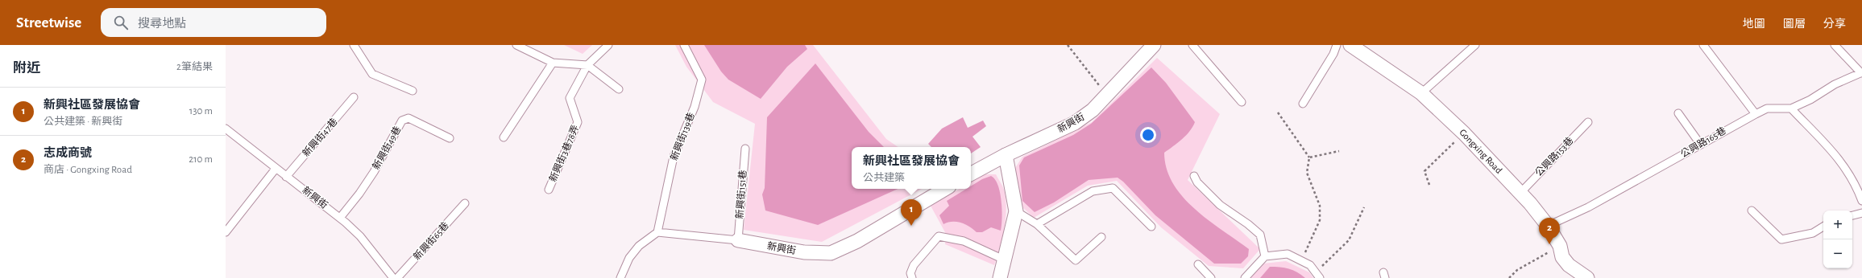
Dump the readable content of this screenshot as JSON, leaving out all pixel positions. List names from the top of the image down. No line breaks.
{"streets":{"street":["新興街","Gongxing Road"],"lane":["新興街139巷","新興街47巷","公興路165巷","新興街49巷","新興街3巷78弄","公興路153巷","新興街151巷","新興街65巷"]},"crossings":[["新興街","新興街139巷"],["新興街","新興街47巷"],["新興街","新興街49巷"],["新興街","新興街151巷"],["公興路165巷","Gongxing Road"],["Gongxing Road","公興路153巷"]],"page":{"header":"Streetwise","search":"搜尋地點","nav":["地圖","圖層","分享"],"heading":["附近","2筆結果"],"list":[{"mark":"1","name":"新興社區發展協會","note":"公共建築 · 新興街","value":"130 m"},{"mark":"2","name":"志成商號","note":"商店 · Gongxing Road","value":"210 m"}],"popup":["新興社區發展協會","公共建築"],"pins":["1","2"],"map_buttons":["+","−"]}}
